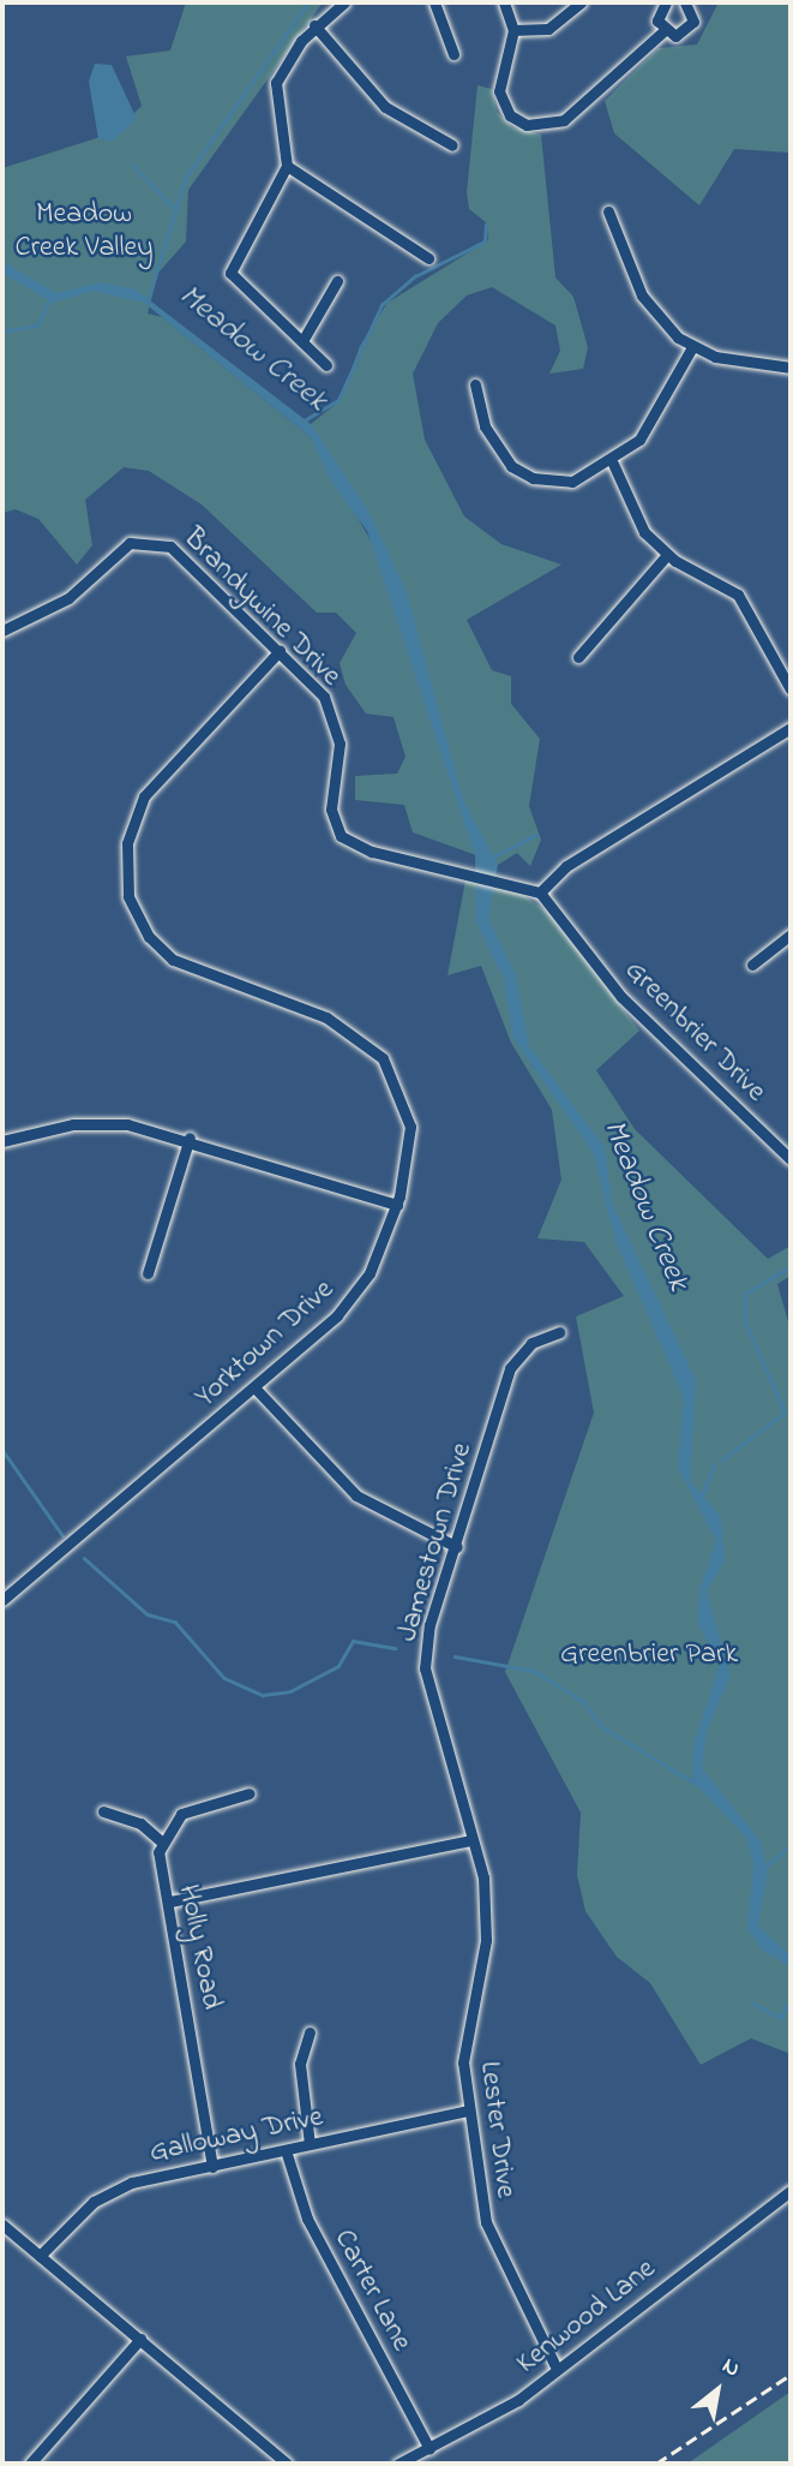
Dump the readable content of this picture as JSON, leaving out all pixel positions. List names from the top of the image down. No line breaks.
{"streets":{"street":["Brandywine Drive","Greenbrier Drive","Yorktown Drive","Jamestown Drive","Holly Road","Lester Drive","Galloway Drive","Carter Lane","Kenwood Lane"]},"crossings":[["Brandywine Drive","Greenbrier Drive"],["Brandywine Drive","Yorktown Drive"],["Jamestown Drive","Lester Drive"],["Holly Road","Galloway Drive"],["Lester Drive","Galloway Drive"],["Lester Drive","Kenwood Lane"],["Galloway Drive","Carter Lane"],["Carter Lane","Kenwood Lane"]],"water":["Meadow Creek"],"parks":["Meadow Creek Valley","Greenbrier Park"],"north":"top right"}
